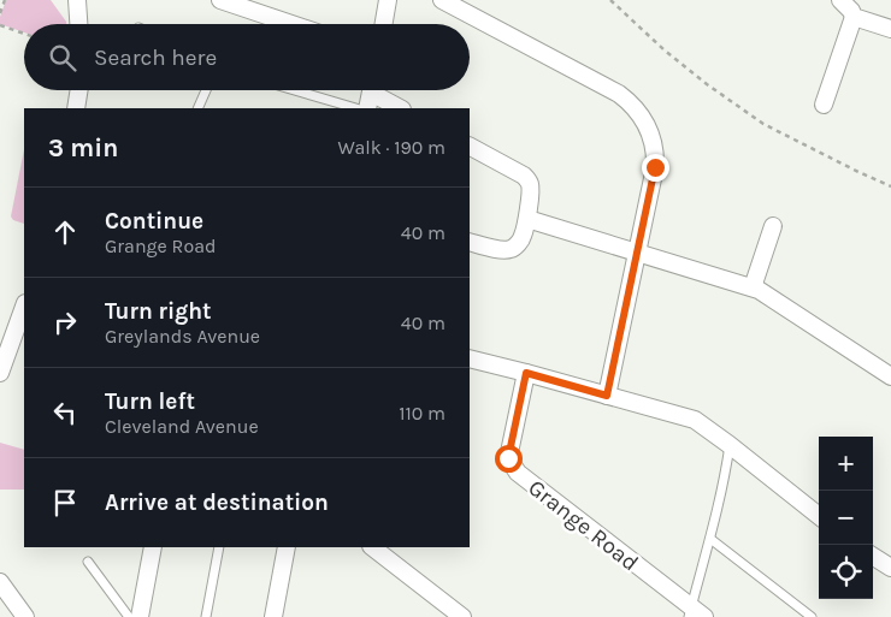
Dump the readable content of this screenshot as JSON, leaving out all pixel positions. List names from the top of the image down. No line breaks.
{"streets":{"street":["Grange Road"]},"page":{"search":"Search here","heading":["3 min","Walk · 190 m"],"list":[["Continue","Grange Road","40 m"],["Turn right","Greylands Avenue","40 m"],["Turn left","Cleveland Avenue","110 m"],"Arrive at destination"],"map_buttons":["+","−"]}}
